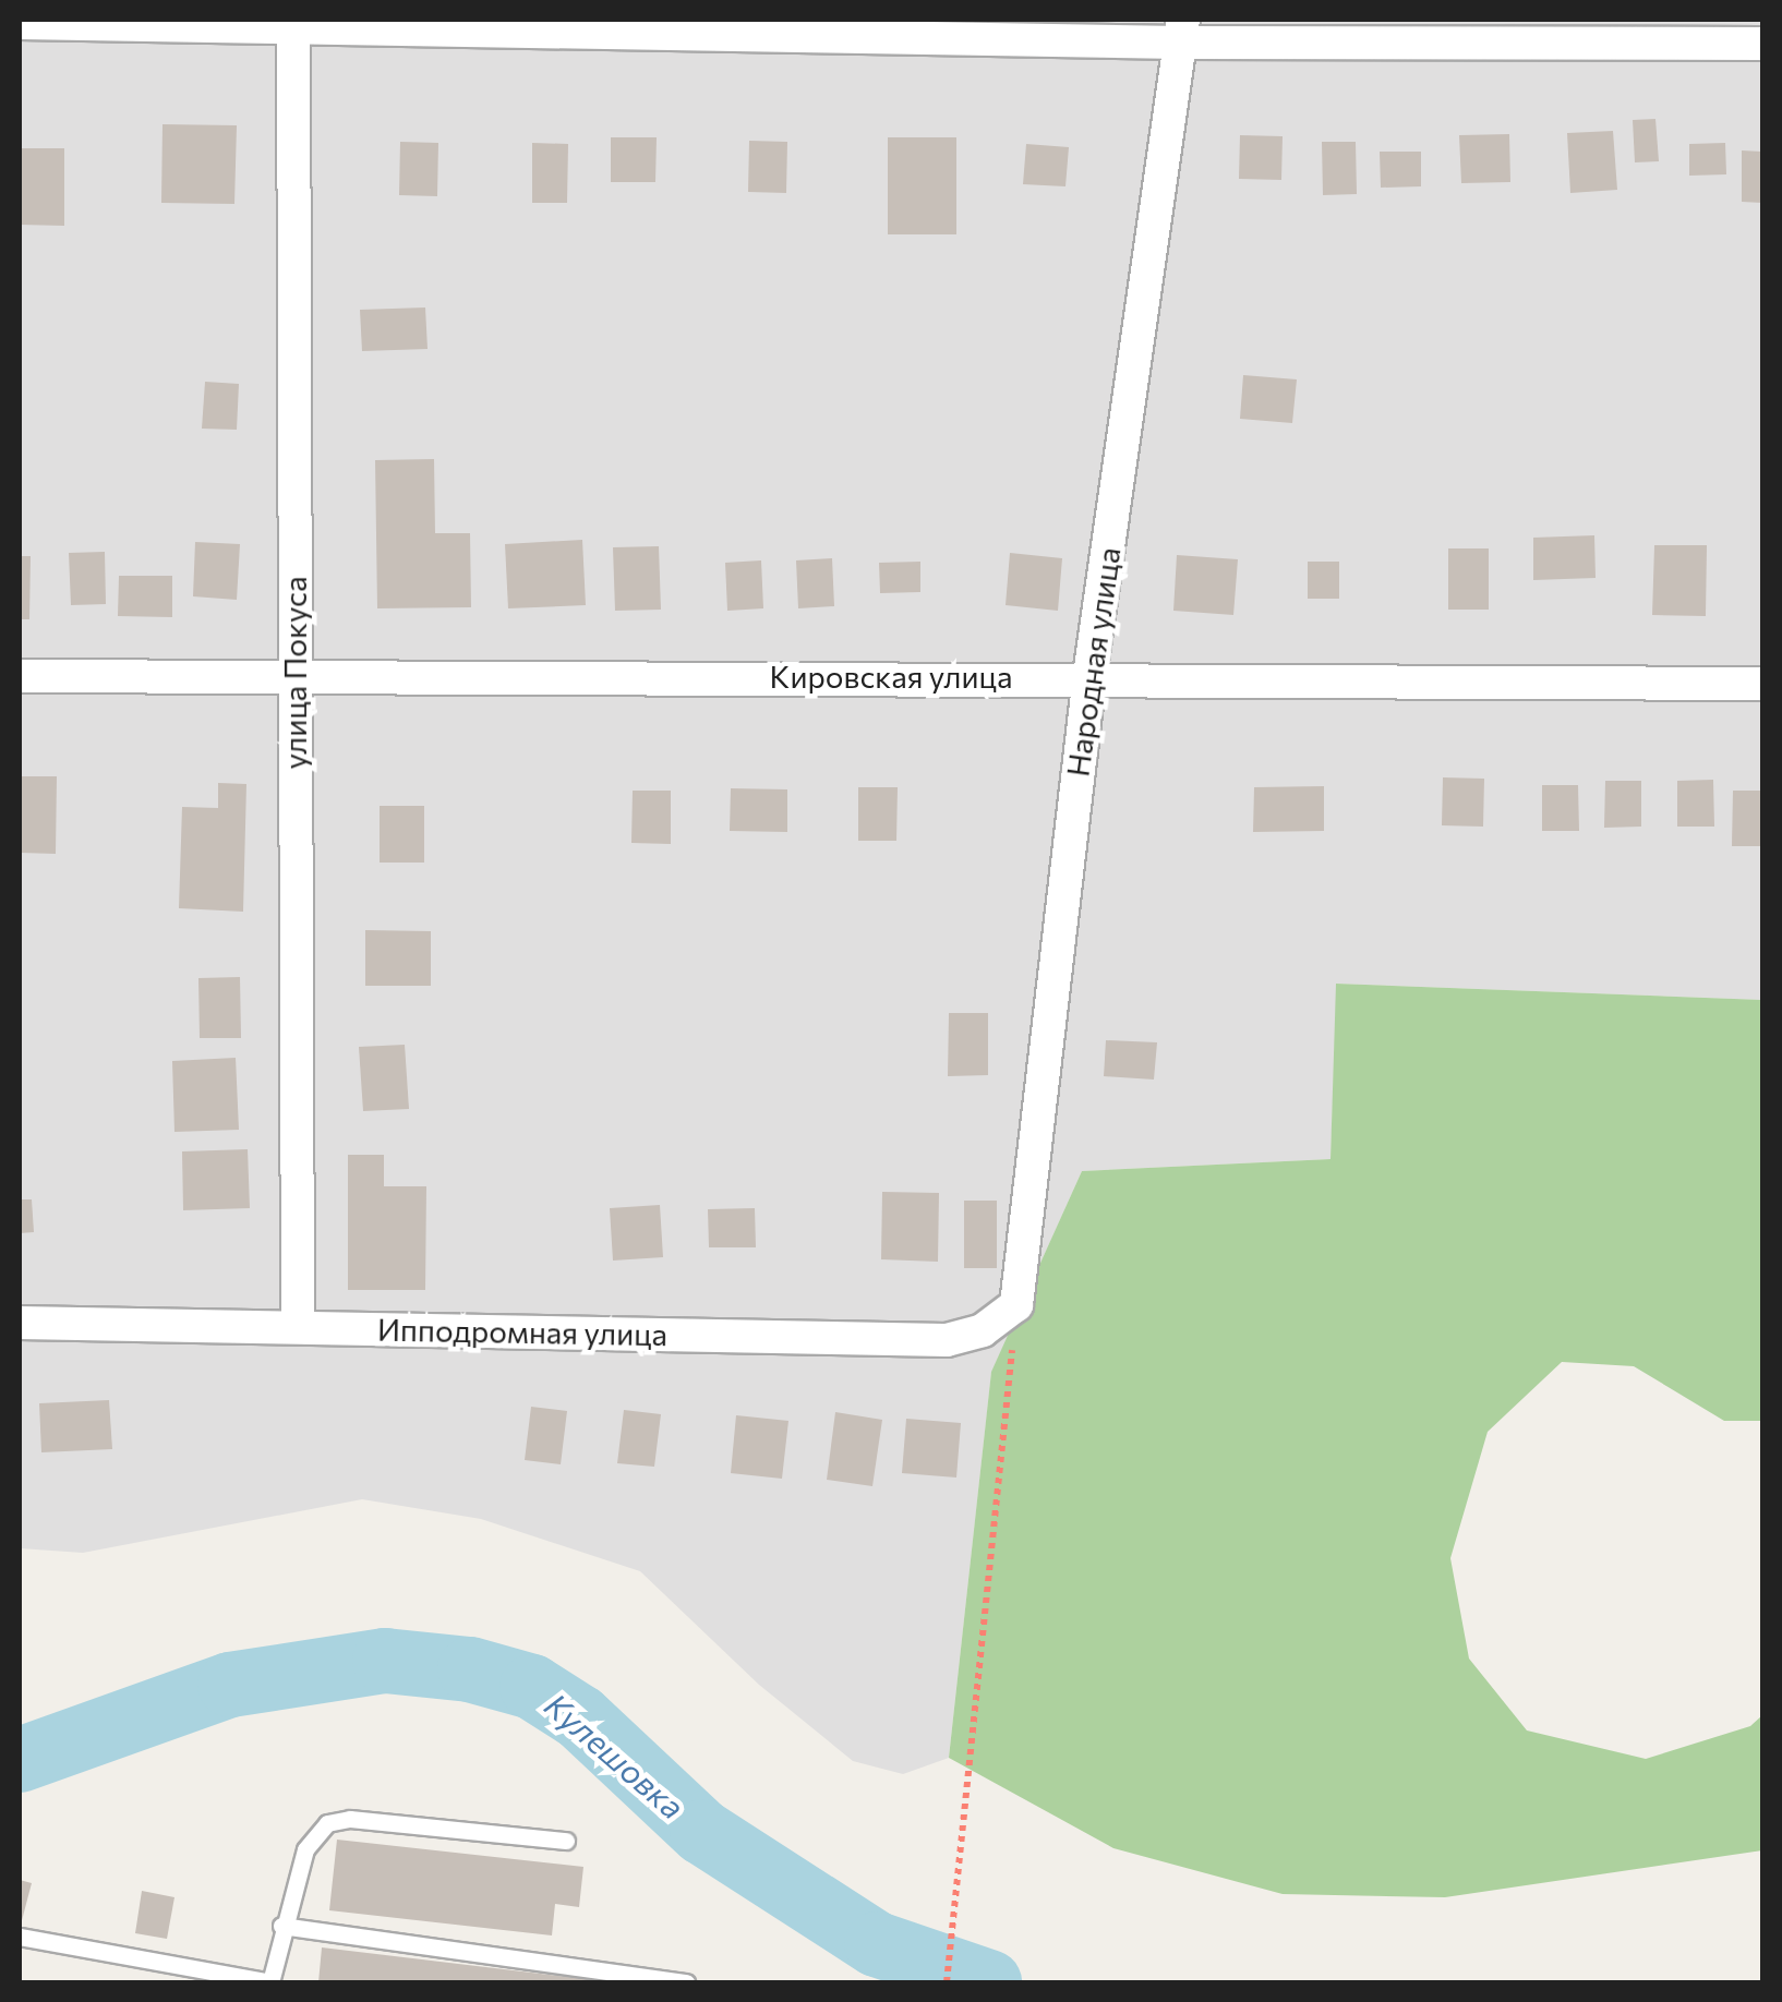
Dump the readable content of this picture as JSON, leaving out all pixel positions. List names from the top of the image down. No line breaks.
{"streets":{"street":["Народная улица","улица Покуса","Кировская улица","Ипподромная улица"]},"crossings":[["Народная улица","Кировская улица"],["Народная улица","Ипподромная улица"],["улица Покуса","Кировская улица"],["улица Покуса","Ипподромная улица"]],"water":["Кулешовка"]}
